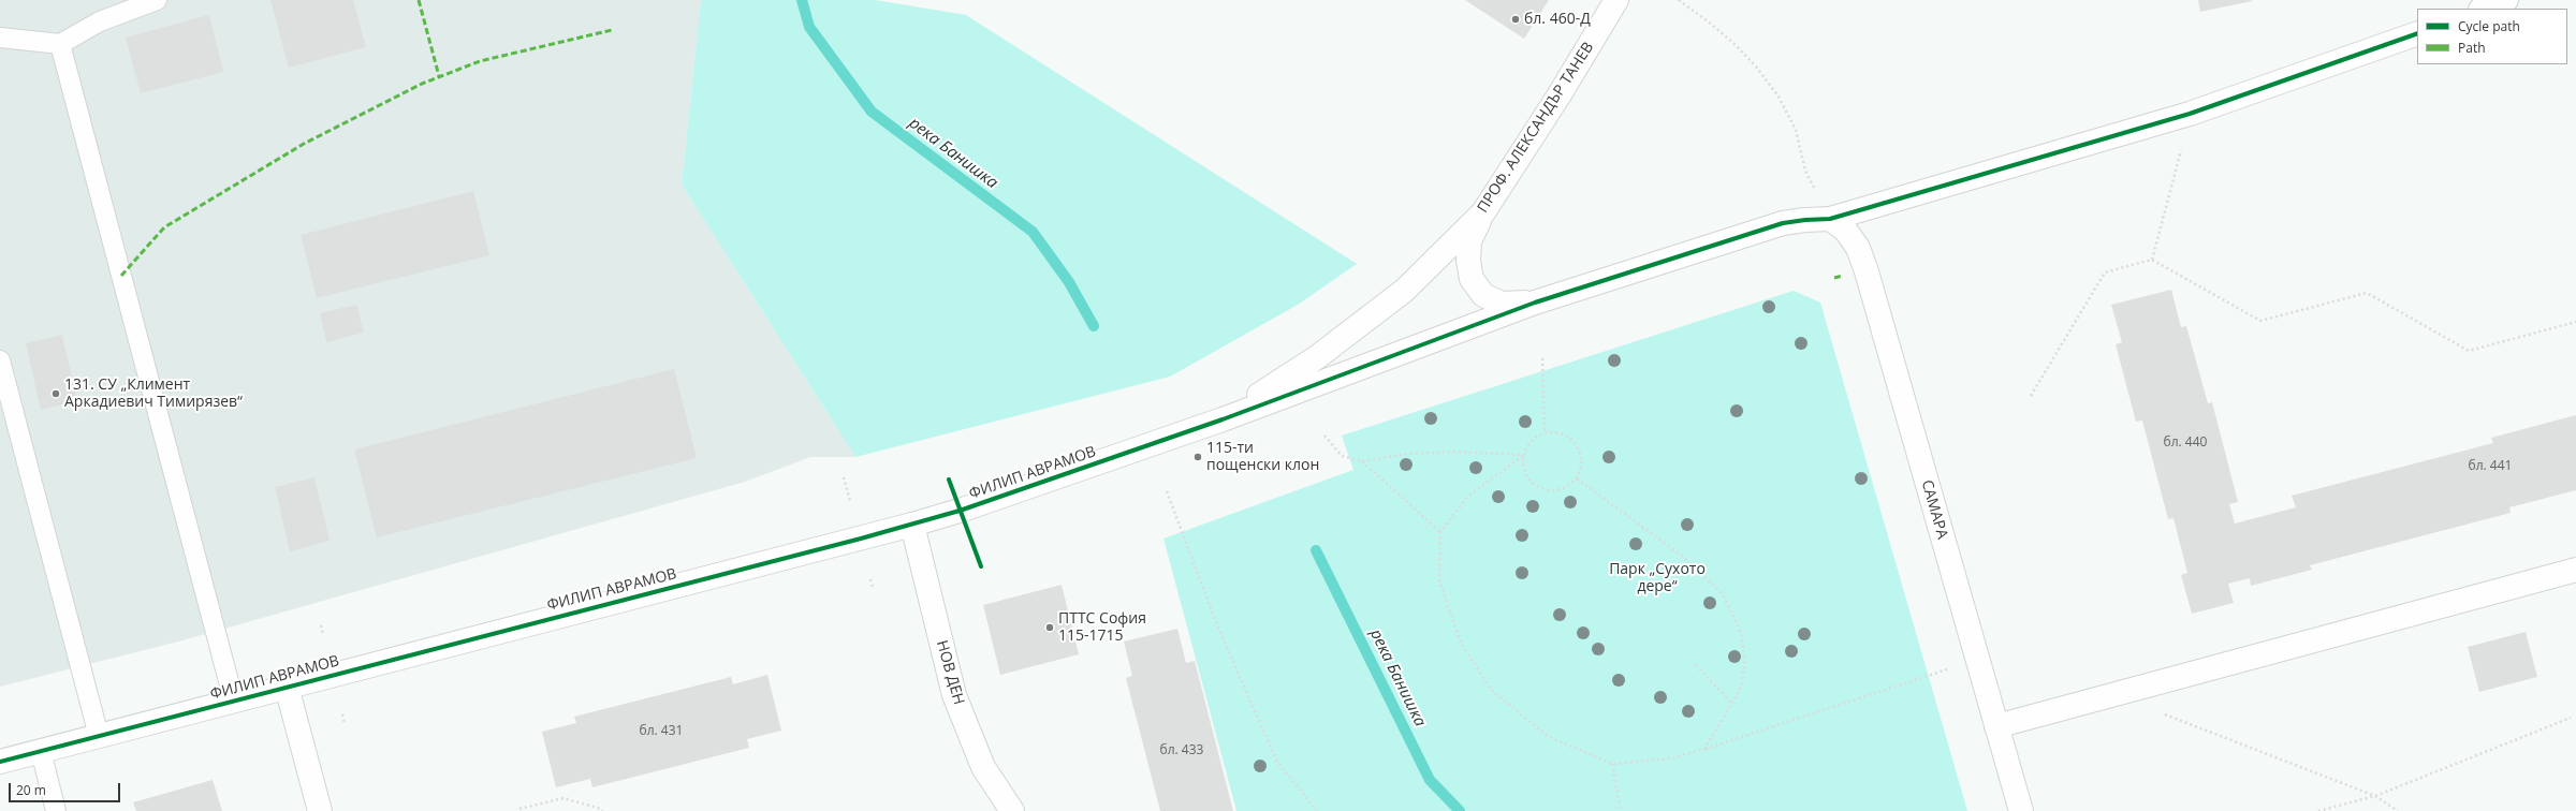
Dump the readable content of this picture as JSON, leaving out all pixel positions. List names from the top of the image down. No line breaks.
{"streets":{"street":["ПРОФ. АЛЕКСАНДЪР ТАНЕВ","ФИЛИП АВРАМОВ","САМАРА","НОВ ДЕН"]},"crossings":[["ПРОФ. АЛЕКСАНДЪР ТАНЕВ","ФИЛИП АВРАМОВ"],["ФИЛИП АВРАМОВ","НОВ ДЕН"]],"water":["река Банишка"],"parks":["Парк „Сухото дере“"],"places":["бл. 460-Д","131. СУ „Климент Аркадиевич Тимирязев“","115-ти пощенски клон","ПТТС София 115-1715"],"house_numbers":["бл. 440","бл. 441","бл. 431","бл. 433"],"legend":["Cycle path","Path"],"scale_bar":"20 m"}
